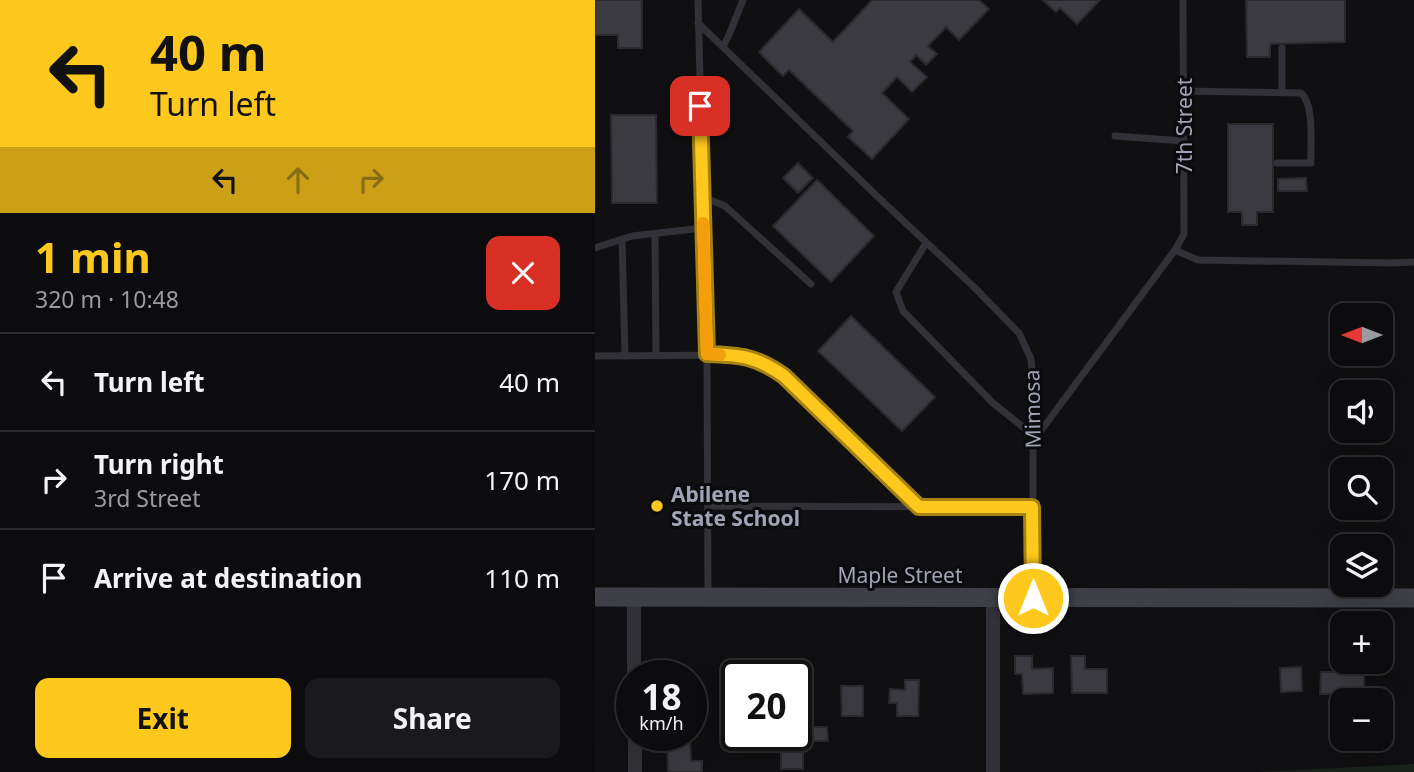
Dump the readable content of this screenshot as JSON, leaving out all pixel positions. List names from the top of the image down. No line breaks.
{"streets":{"main road":["Maple Street"],"lane":["7th Street","Mimosa"]},"crossings":[["Mimosa","Maple Street"]],"places":["Abilene State School"],"north":"left","page":{"turn":["40 m","Turn left"],"heading":["1 min","320 m · 10:48"],"map_buttons":["+","−"],"list":[{"name":"Turn left","value":"40 m"},{"name":"Turn right","note":"3rd Street","value":"170 m"},{"name":"Arrive at destination","value":"110 m"}],"speed":"18 km/h","limit":"20","buttons":["Exit","Share"]}}
